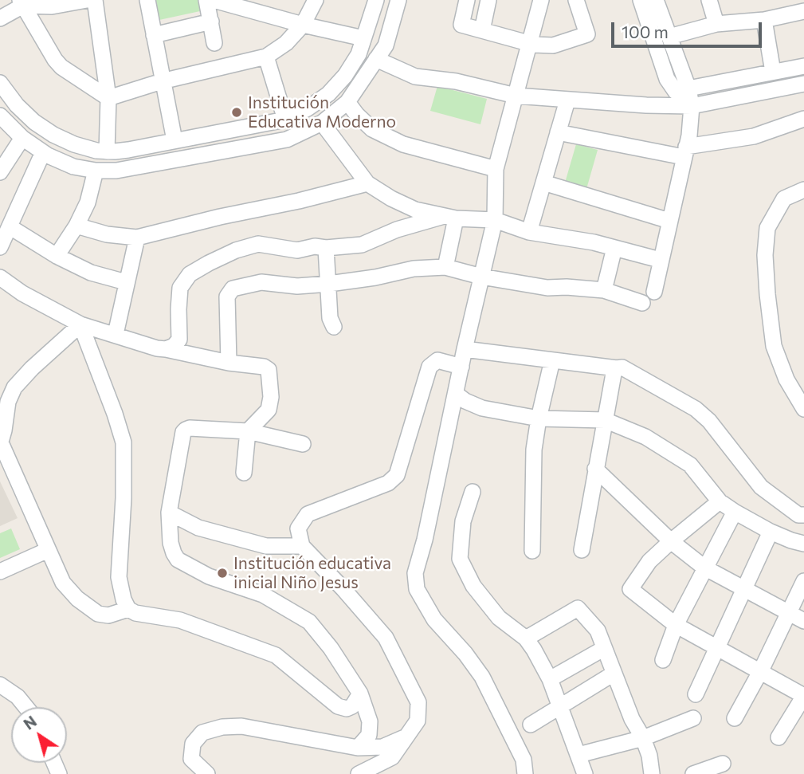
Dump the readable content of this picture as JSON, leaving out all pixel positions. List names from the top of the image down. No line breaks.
{"places":["Institución Educativa Moderno","Institución educativa inicial Niño Jesus"],"scale_bar":"100 m","north":"top left"}
